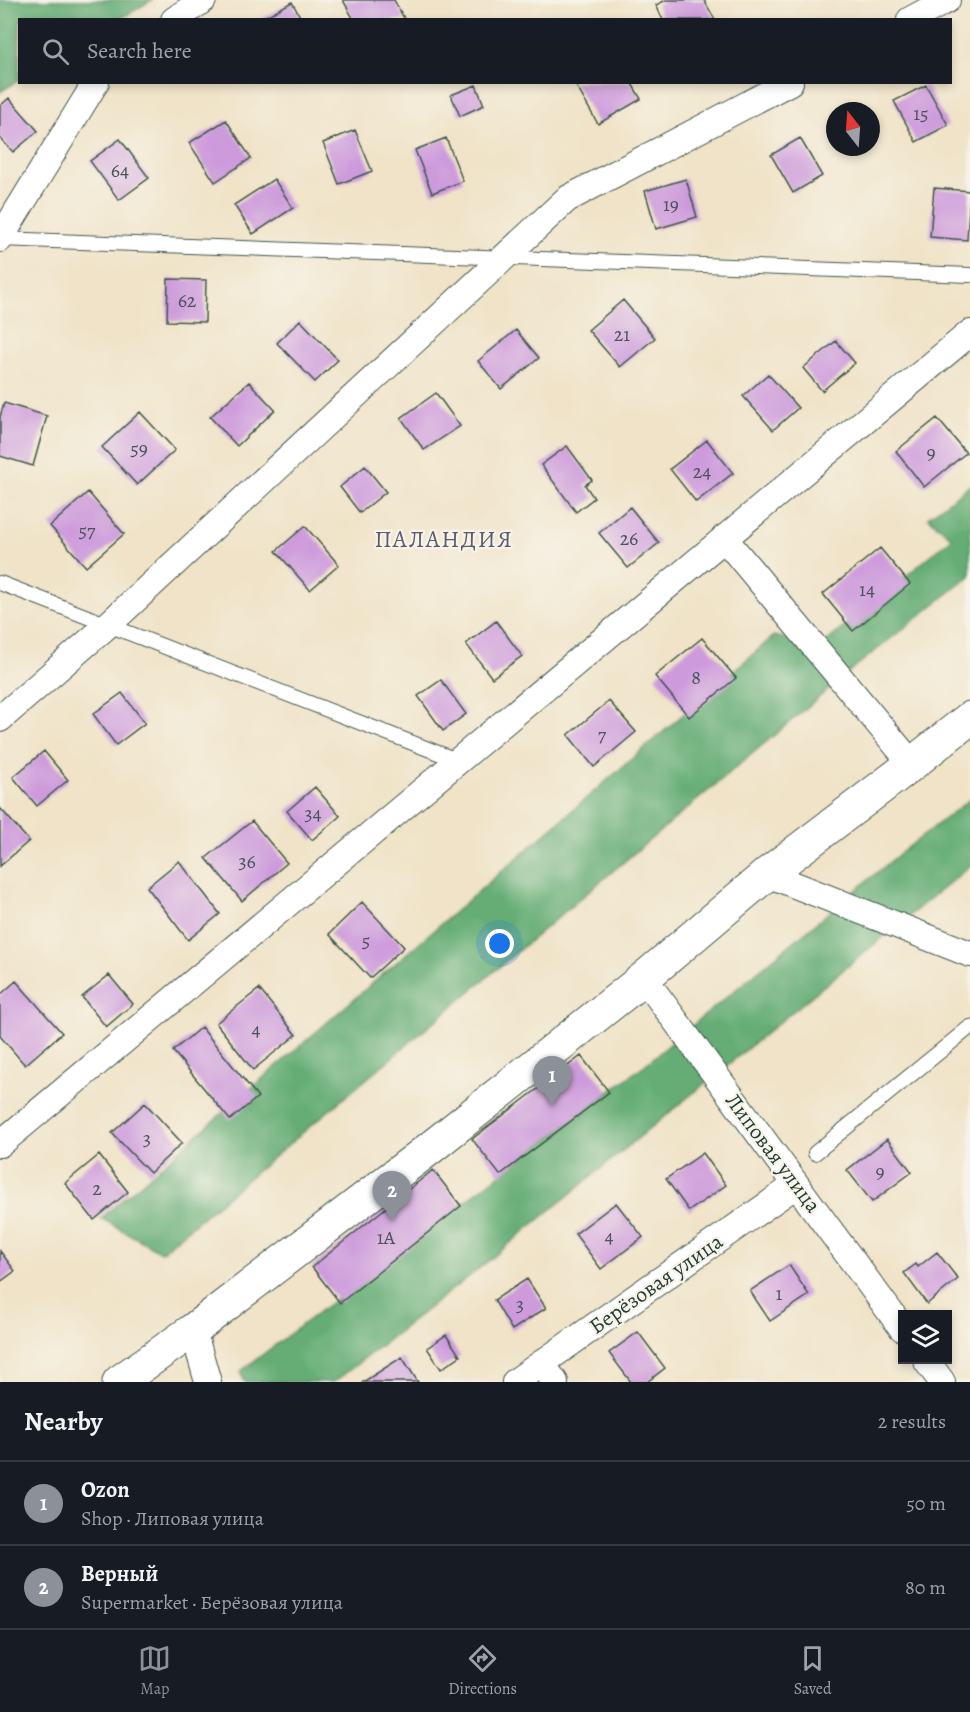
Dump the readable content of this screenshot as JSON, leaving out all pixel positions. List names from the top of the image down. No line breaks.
{"streets":{"street":["Липовая улица","Берёзовая улица"]},"crossings":[["Липовая улица","Берёзовая улица"]],"districts":["ПАЛАНДИЯ"],"house_numbers":["15","64","19","62","21","59","9","24","57","26","14","8","7","34","36","5","4","3","9","2","4","1А","1","3"],"north":"top","page":{"search":"Search here","pins":["1","2"],"heading":["Nearby","2 results"],"list":[{"mark":"1","name":"Ozon","note":"Shop · Липовая улица","value":"50 m"},{"mark":"2","name":"Верный","note":"Supermarket · Берёзовая улица","value":"80 m"}],"nav":["Map","Directions","Saved"]}}
